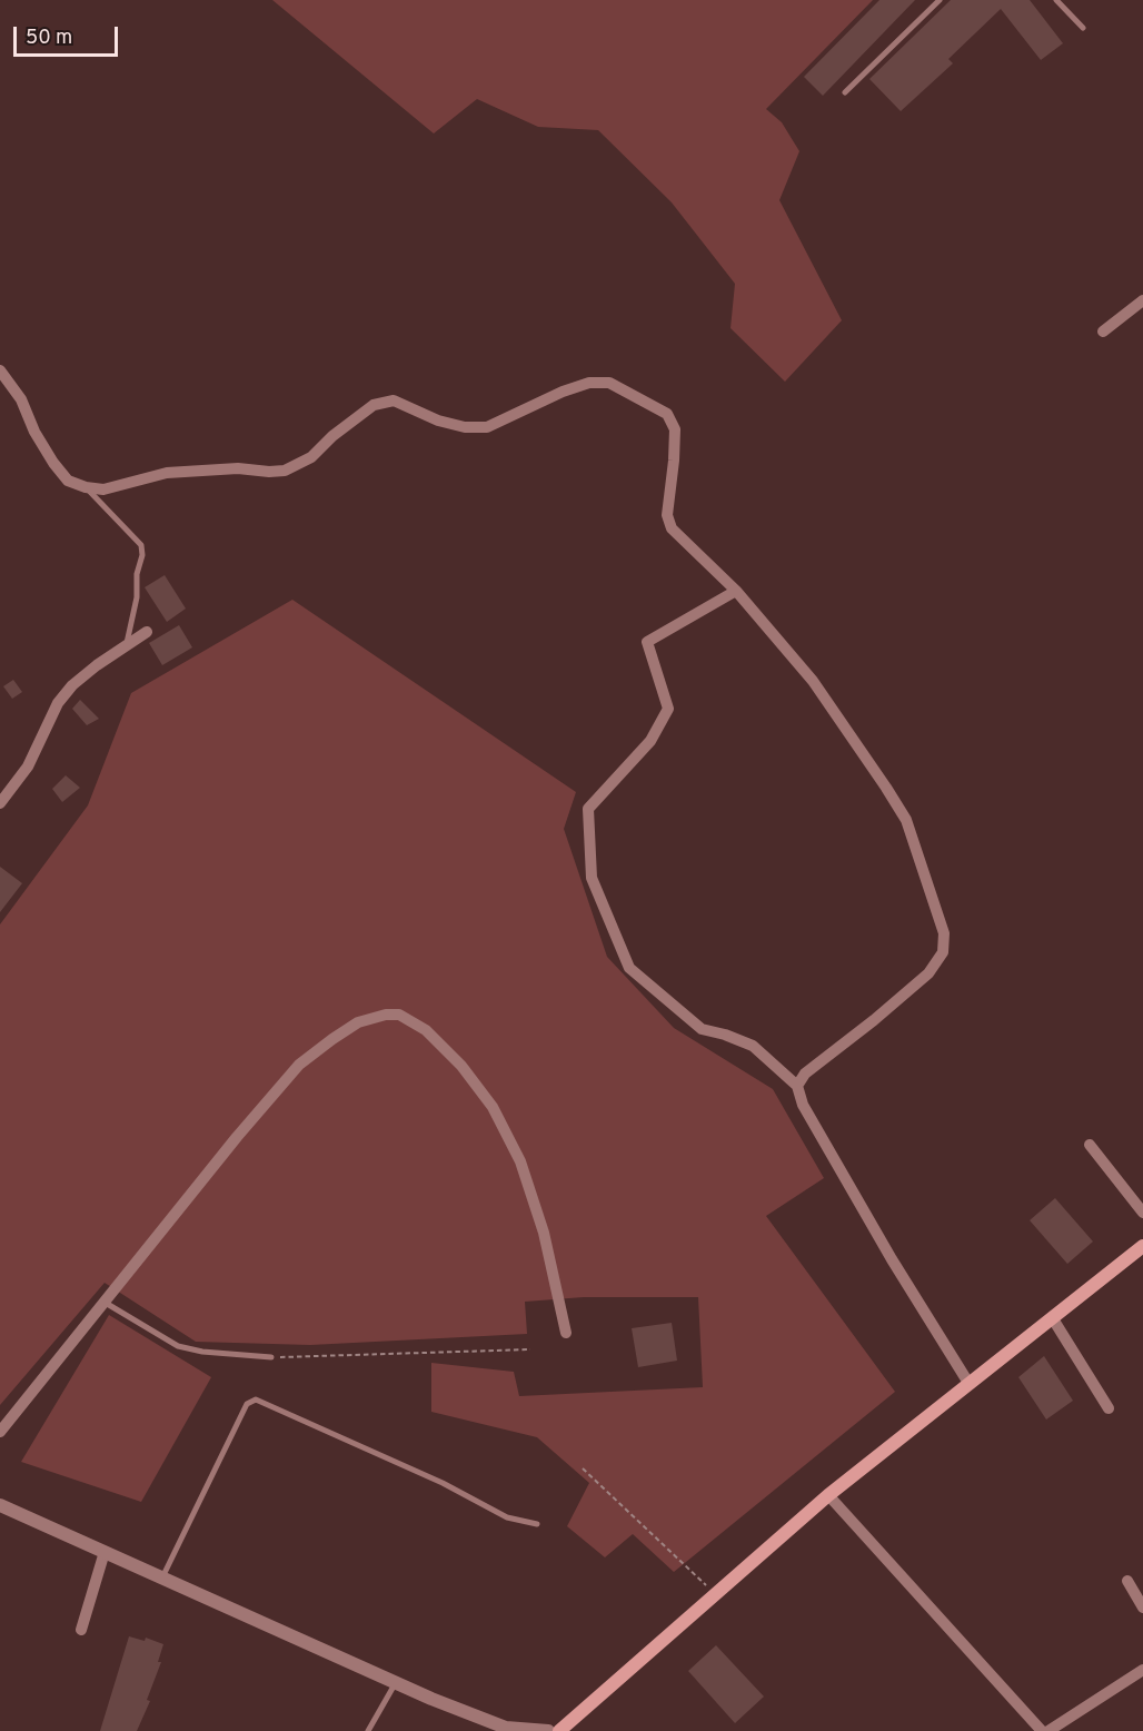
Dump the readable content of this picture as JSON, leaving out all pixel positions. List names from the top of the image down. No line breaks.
{"scale_bar":"50 m"}
